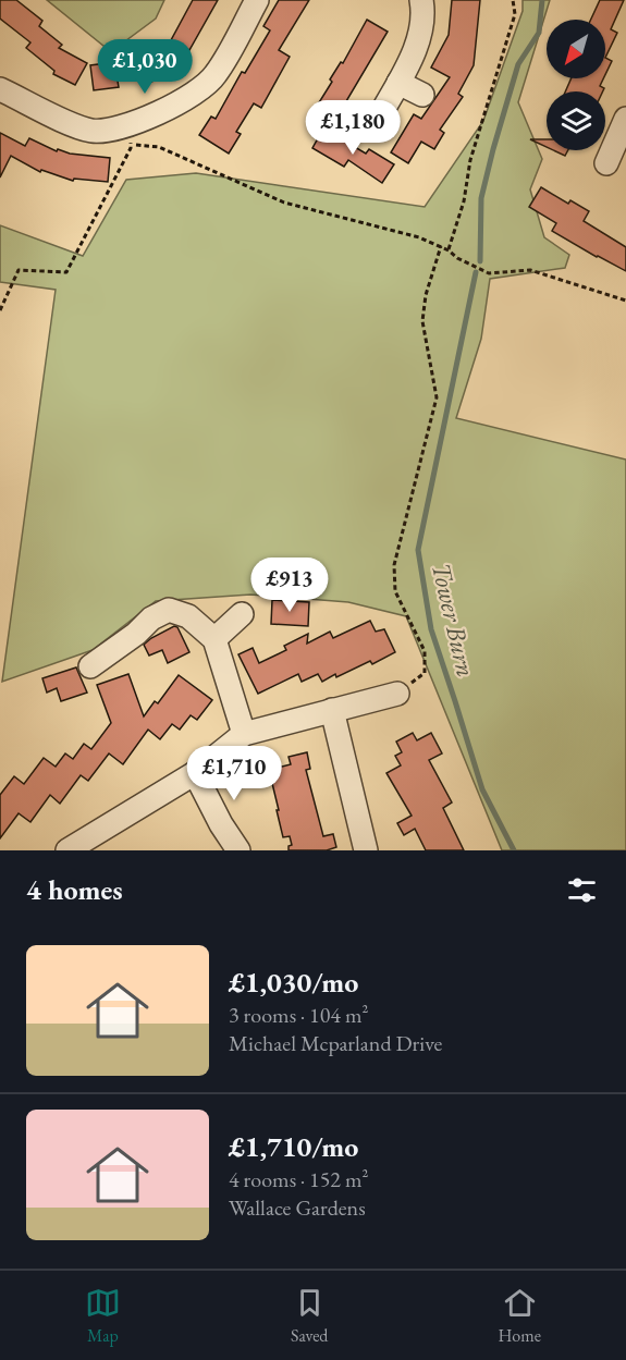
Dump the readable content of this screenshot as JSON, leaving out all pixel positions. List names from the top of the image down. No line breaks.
{"water":["Tower Burn"],"north":"bottom left","page":{"price":["£1,030","£1,180","£913","£1,710"],"heading":"4 homes","list":[{"name":"£1,030/mo","note":"3 rooms · 104 m² · Michael Mcparland Drive"},{"name":"£1,710/mo","note":"4 rooms · 152 m² · Wallace Gardens"}],"tabs":["Map","Saved","Home"]}}
